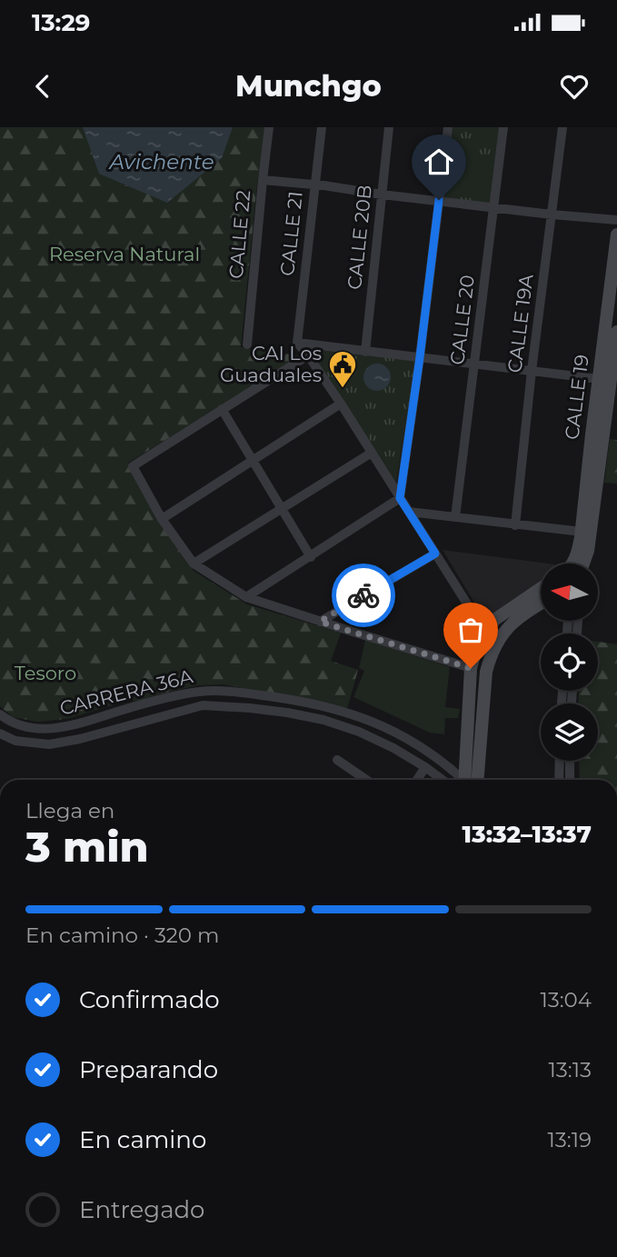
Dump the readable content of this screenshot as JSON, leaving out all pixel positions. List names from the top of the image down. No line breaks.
{"streets":{"main road":["CALLE 19"],"street":["CALLE 21","CALLE 22","CALLE 20B","CALLE 20","CALLE 19A","CARRERA 36A"]},"water":["Avichente"],"parks":["Reserva Natural","Tesoro"],"places":{"public building":["CAI Los Guaduales"]},"north":"left","page":{"status":"13:29","header":"Munchgo","heading":["3 min","Llega en","13:32–13:37"],"bar":"En camino · 320 m","list":[["Confirmado","13:04"],["Preparando","13:13"],["En camino","13:19"],"Entregado"]}}
